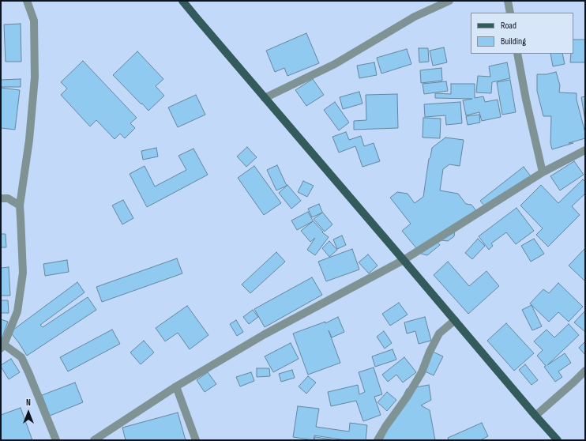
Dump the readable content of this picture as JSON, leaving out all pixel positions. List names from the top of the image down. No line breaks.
{"legend":["Road","Building"],"north":"top"}
